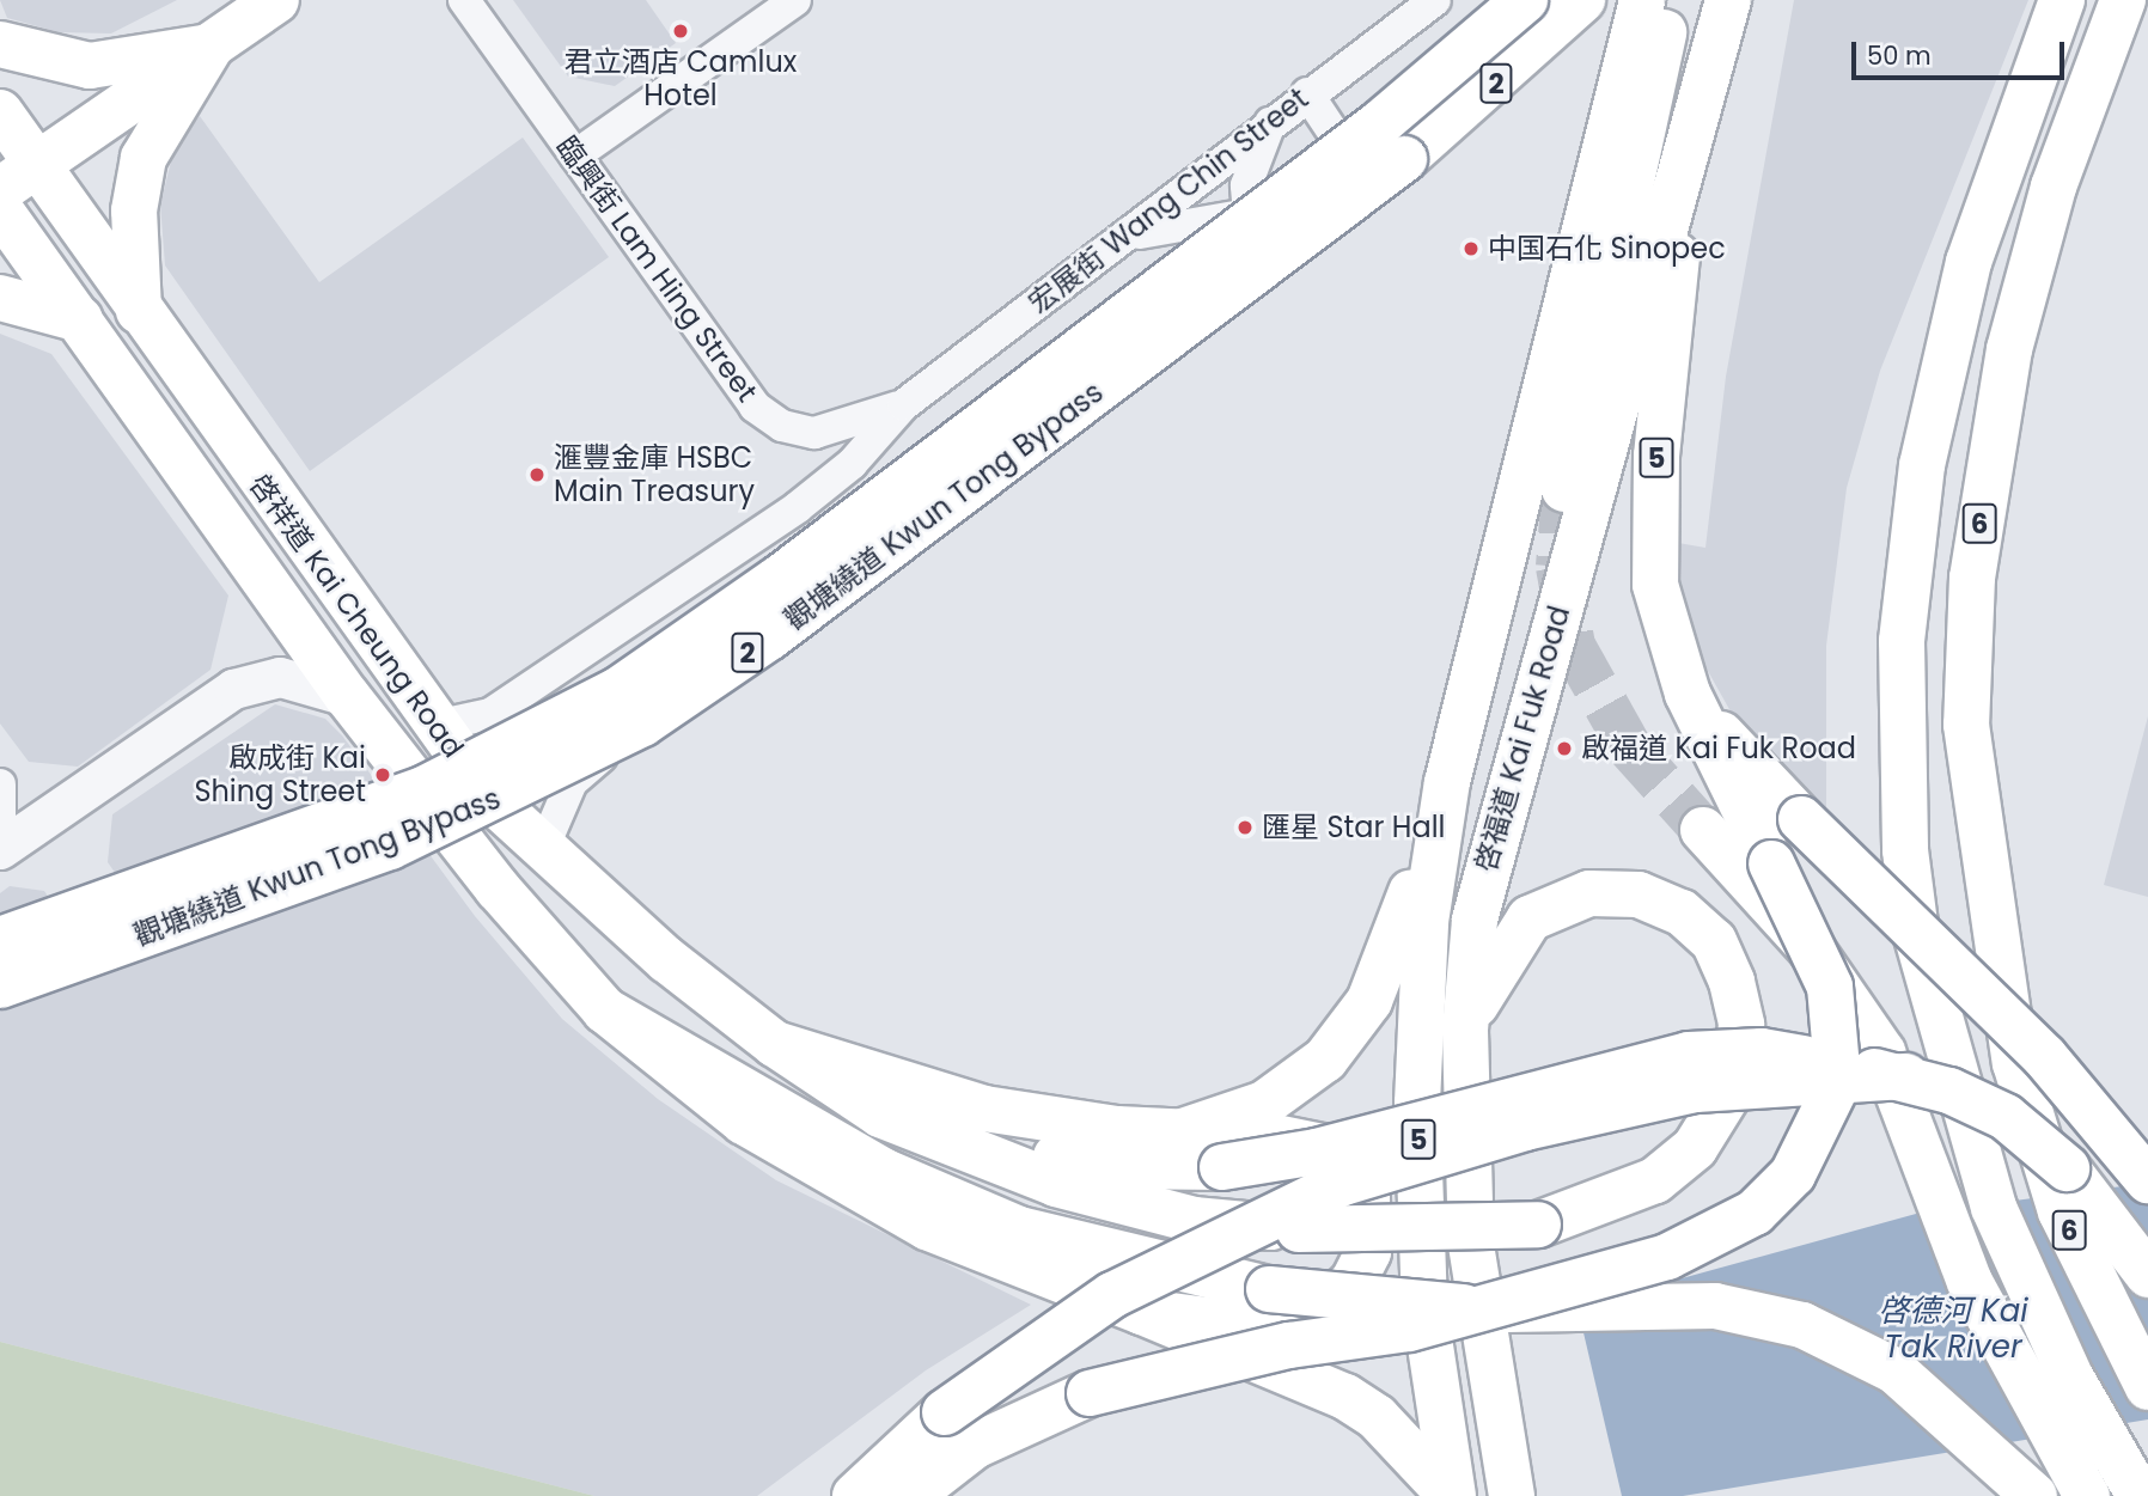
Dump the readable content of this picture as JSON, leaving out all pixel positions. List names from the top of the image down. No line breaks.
{"streets":{"main road":["2","5","觀塘繞道 Kwun Tong Bypass","6","啓祥道 Kai Cheung Road","啓福道 Kai Fuk Road"],"street":["宏展街 Wang Chin Street","臨興街 Lam Hing Street"]},"crossings":[["宏展街 Wang Chin Street","臨興街 Lam Hing Street"],["5","啓福道 Kai Fuk Road"],["啓祥道 Kai Cheung Road","啓福道 Kai Fuk Road"]],"water":["啓德河 Kai Tak River"],"places":["君立酒店 Camlux Hotel","中国石化 Sinopec","滙豐金庫 HSBC Main Treasury","啟福道 Kai Fuk Road","啟成街 Kai Shing Street","匯星 Star Hall"],"scale_bar":"50 m"}
